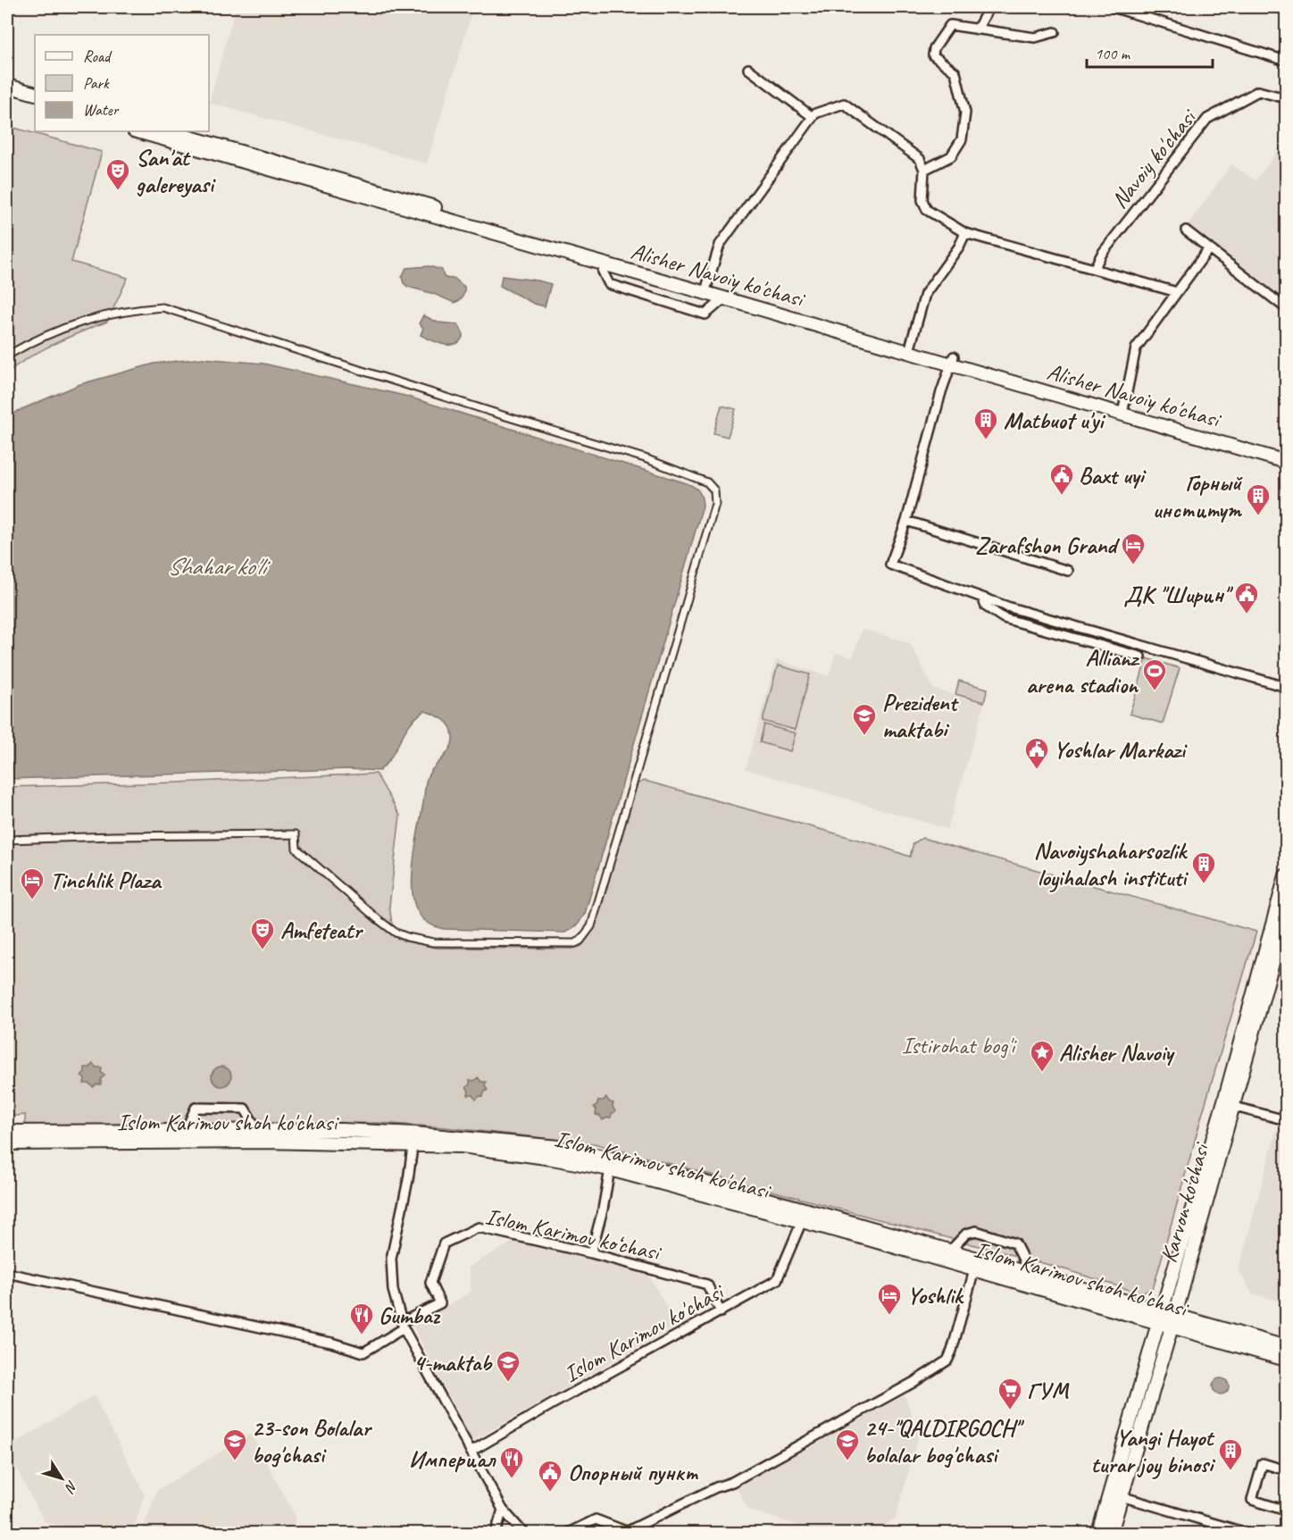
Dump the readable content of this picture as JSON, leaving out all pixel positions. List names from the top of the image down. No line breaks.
{"streets":{"main road":["Alisher Navoiy ko'chasi","Islom Karimov shoh ko'chasi","Karvon ko'chasi"],"street":["Navoiy ko'chasi","Islom Karimov ko‘chasi","Islom Karimov ko'chasi"]},"crossings":[["Islom Karimov shoh ko'chasi","Karvon ko'chasi"],["Islom Karimov shoh ko'chasi","Islom Karimov ko'chasi"],["Islom Karimov ko‘chasi","Islom Karimov ko'chasi"]],"water":["Shahar ko'li"],"parks":["Istirohat bog'i"],"places":{"theatre":["San'at galereyasi","Amfeteatr"],"building":["Matbuot u'yi","Горный институт","Navoiyshaharsozlik loyihalash instituti","Yangi Hayot turar joy binosi"],"public building":["Baxt uyi","ДК \"Ширин\"","Yoshlar Markazi","Опорный пункт"],"hotel":["Zarafshon Grand","Tinchlik Plaza","Yoshlik"],"sports":["Allianz arena stadion"],"school or university":["Prezident maktabi","4-maktab","23-son Bolalar bog'chasi","24-\"QALDIRGOCH\" bolalar bog'chasi"],"place":["Alisher Navoiy"],"restaurant":["Gumbaz","Империал"],"supermarket":["ГУМ"]},"legend":["Road","Park","Water"],"scale_bar":"100 m","north":"bottom right"}
